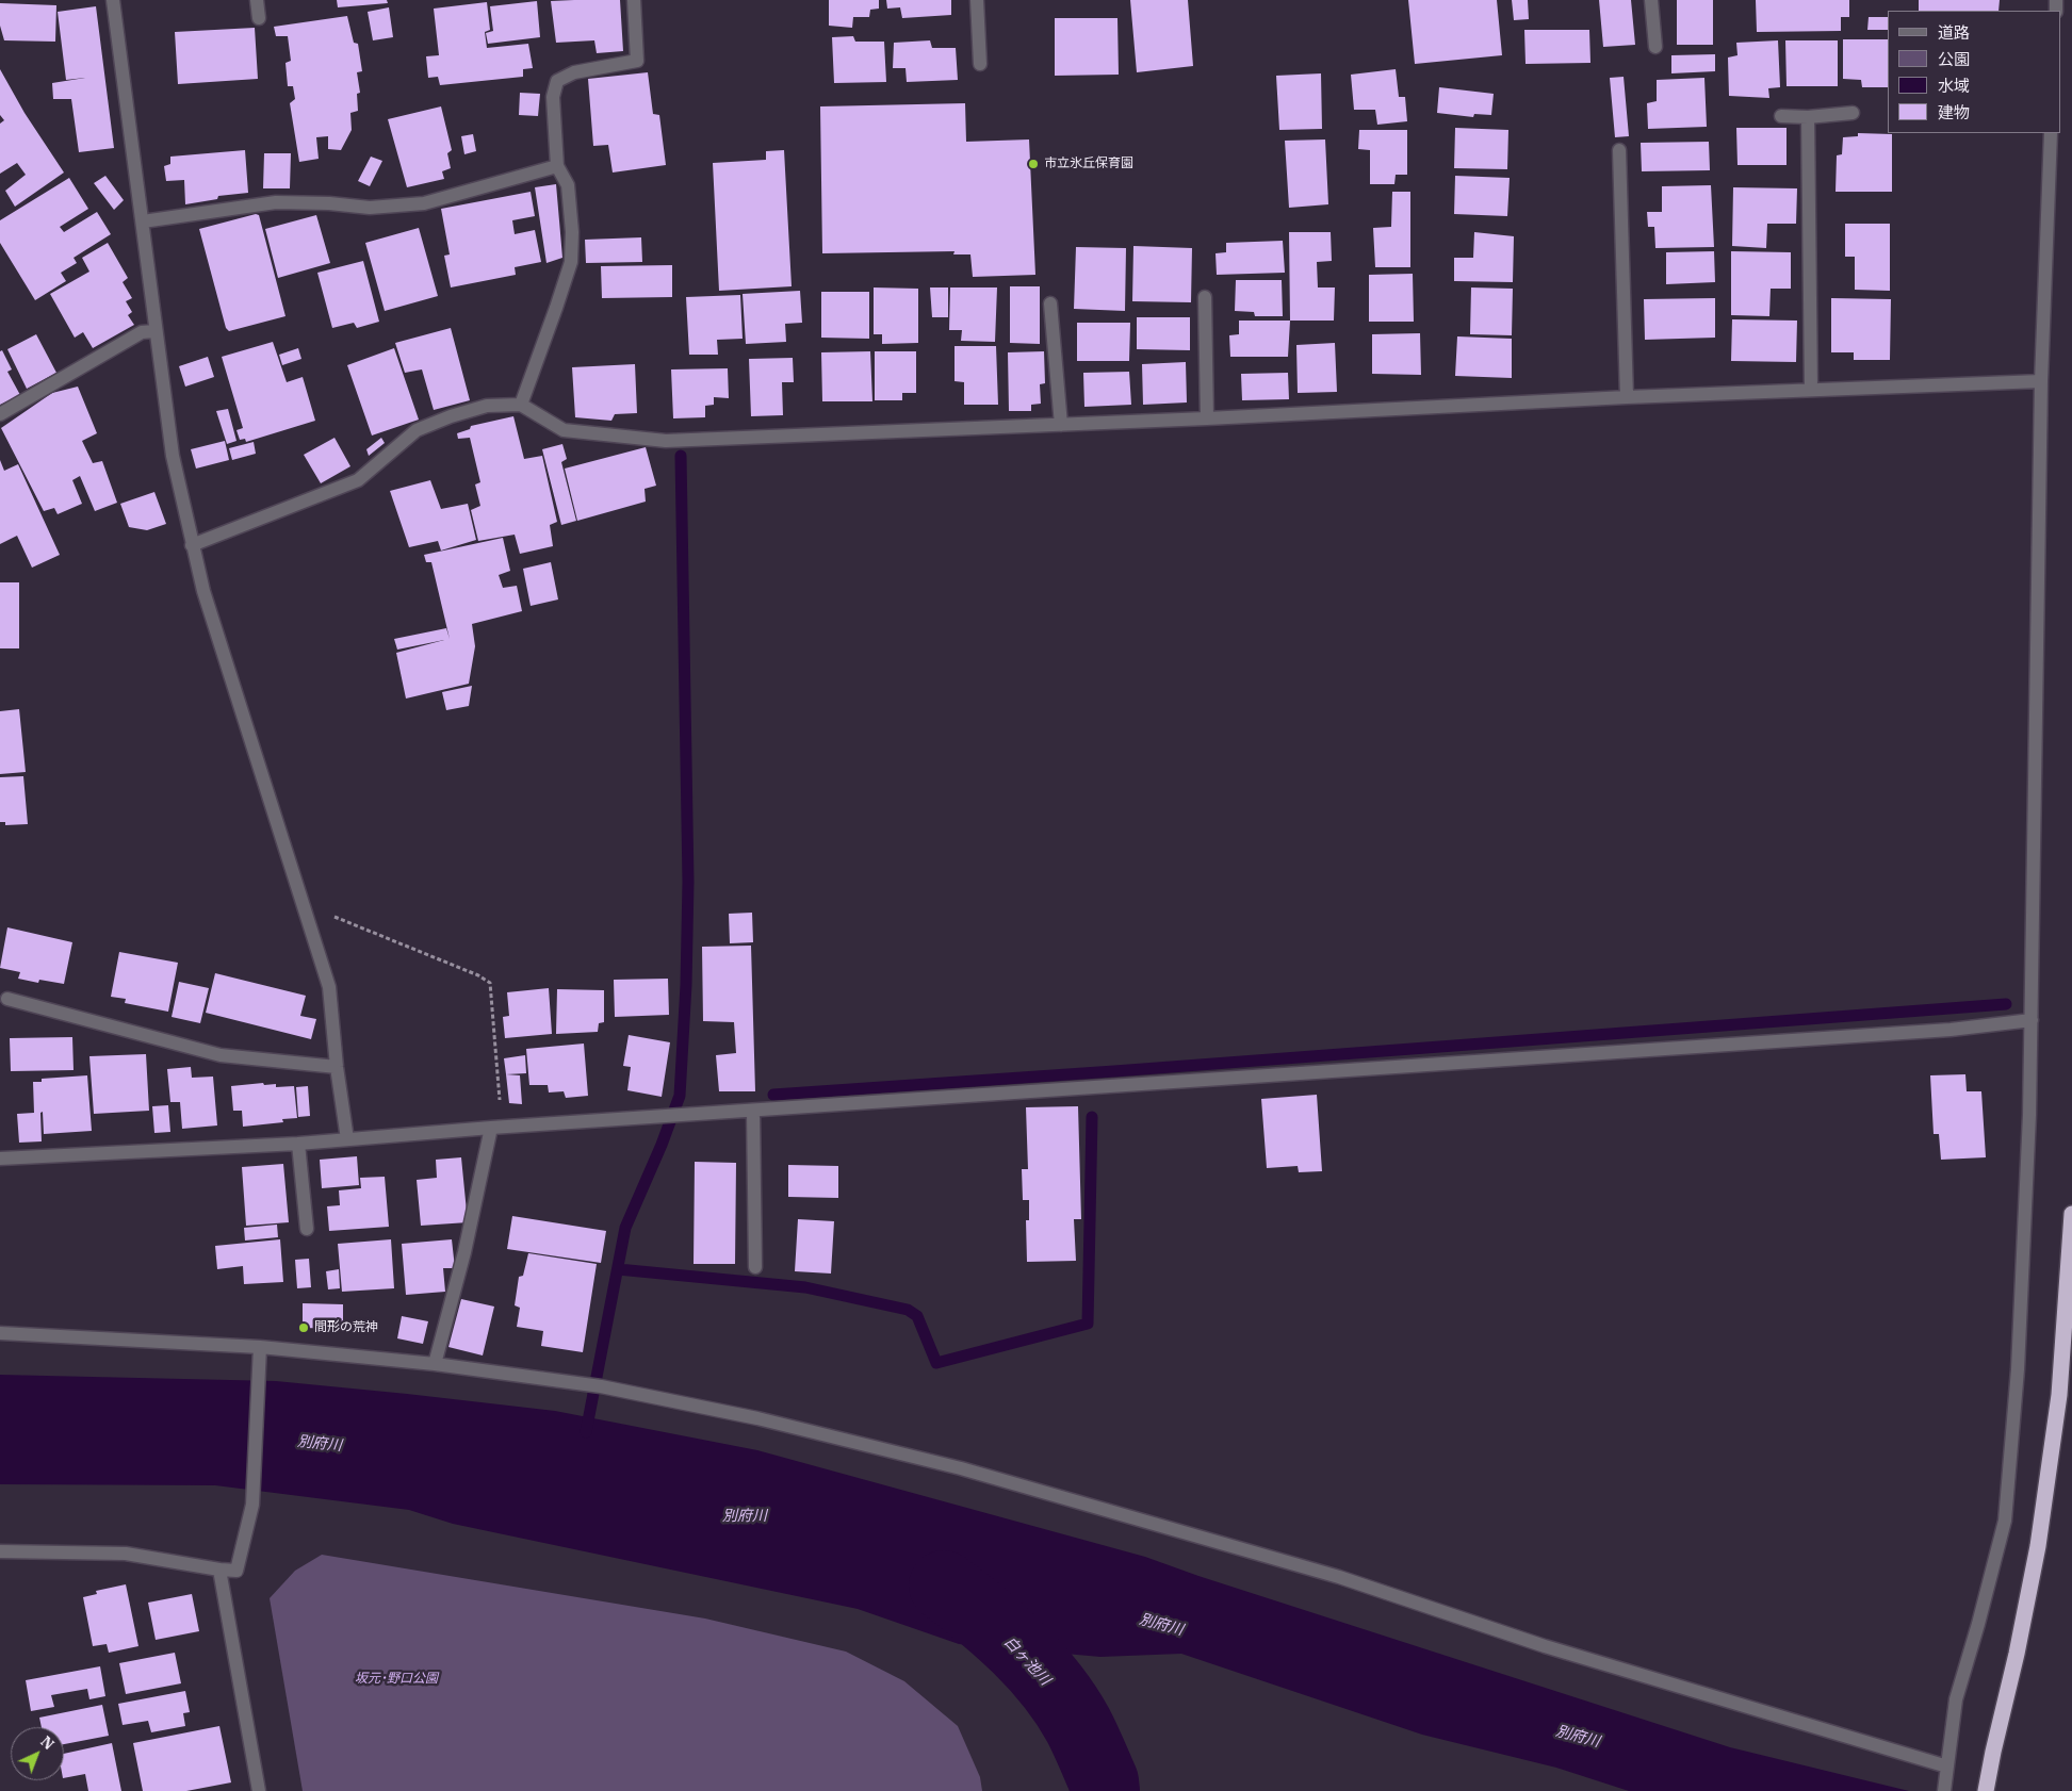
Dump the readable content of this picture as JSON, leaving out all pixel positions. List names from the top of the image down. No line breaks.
{"water":["別府川","白ヶ池川"],"parks":["坂元･野口公園"],"places":["市立氷丘保育園","間形の荒神"],"legend":["道路","公園","水域","建物"],"north":"top right"}
